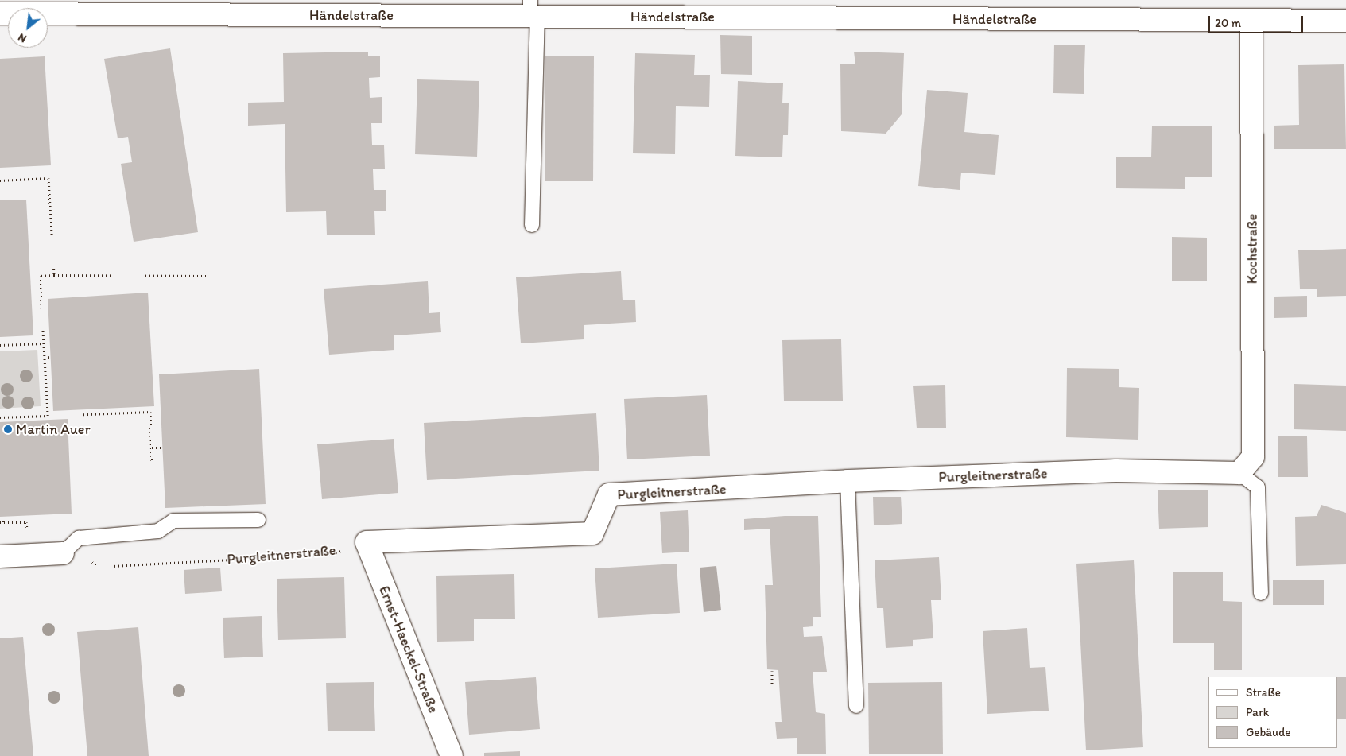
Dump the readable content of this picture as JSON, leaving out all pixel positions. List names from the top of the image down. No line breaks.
{"streets":{"street":["Händelstraße","Kochstraße","Purgleitnerstraße","Ernst-Haeckel-Straße"]},"crossings":[["Händelstraße","Kochstraße"],["Kochstraße","Purgleitnerstraße"],["Purgleitnerstraße","Ernst-Haeckel-Straße"]],"places":["Martin Auer"],"legend":["Straße","Park","Gebäude"],"scale_bar":"20 m","north":"bottom left"}
